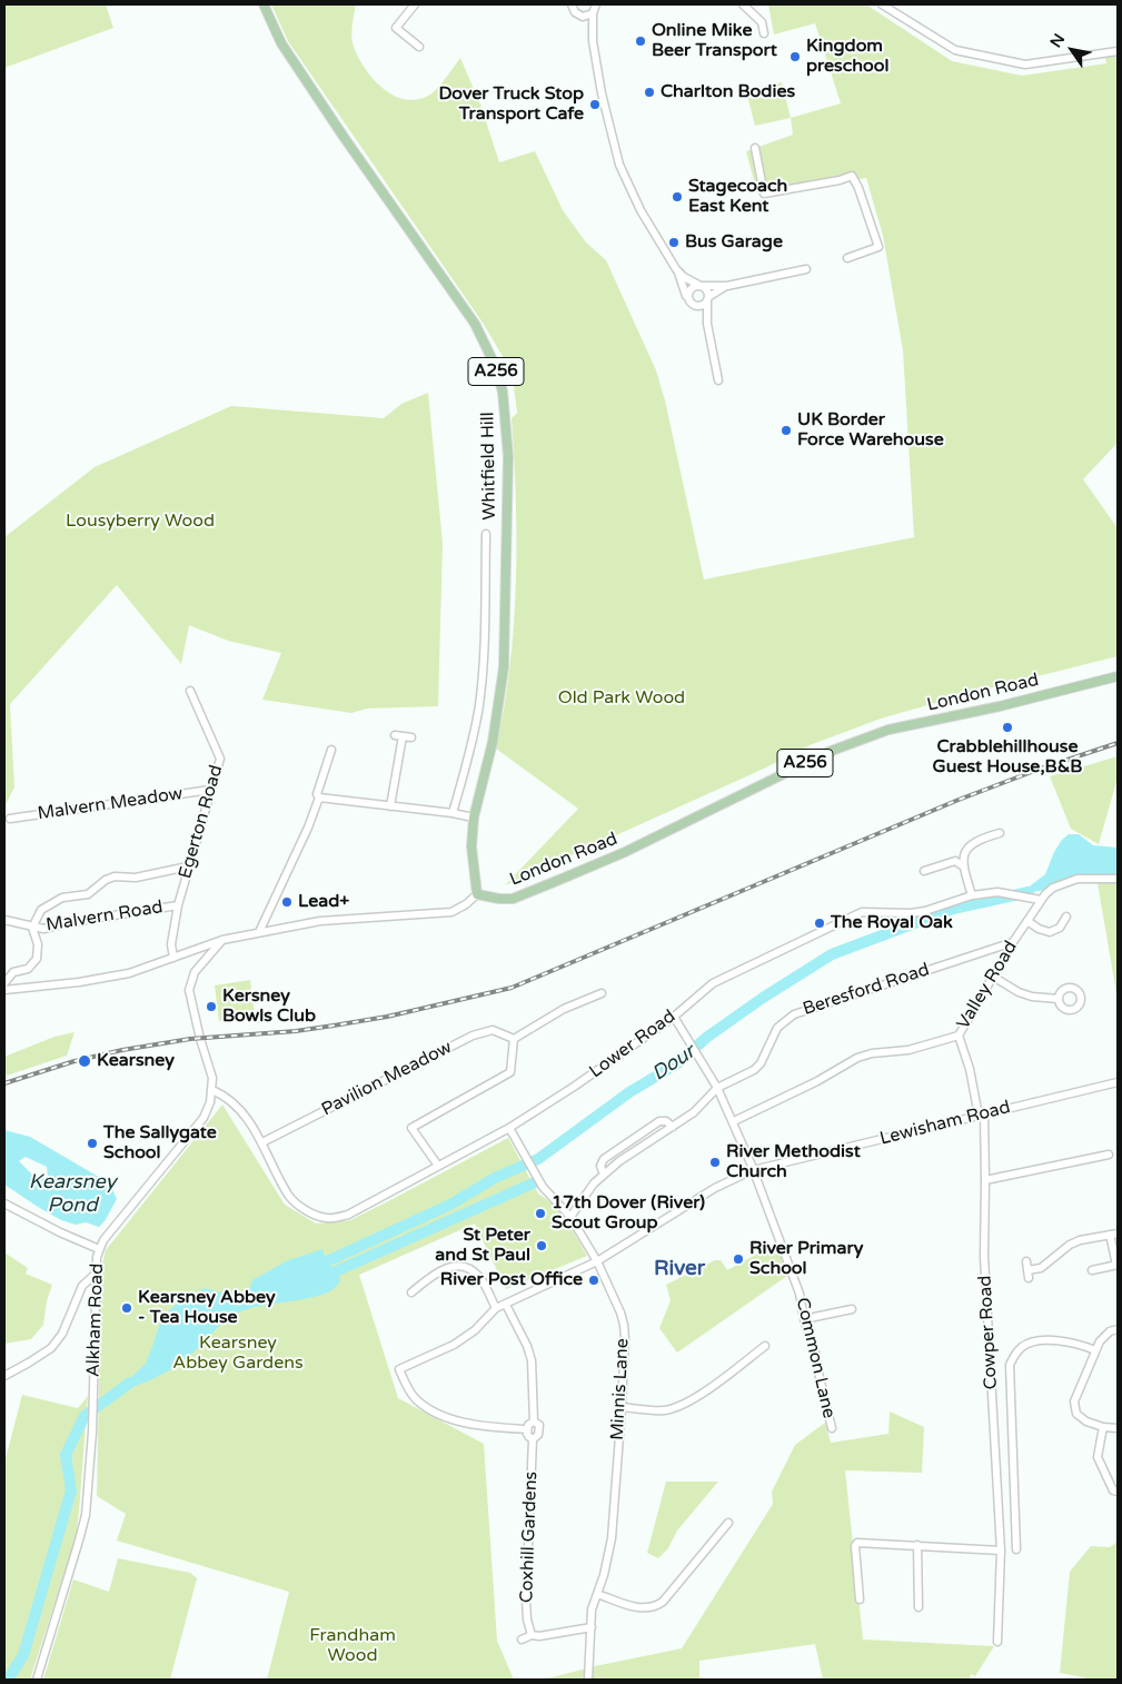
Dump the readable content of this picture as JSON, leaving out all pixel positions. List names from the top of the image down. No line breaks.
{"streets":{"main road":["A256","Whitfield Hill","London Road"],"street":["Malvern Meadow","Egerton Road","Malvern Road","Valley Road","Beresford Road","Lower Road","Pavilion Meadow","Lewisham Road","Alkham Road","Cowper Road","Common Lane","Minnis Lane","Coxhill Gardens"]},"crossings":[["Whitfield Hill","London Road"],["Malvern Meadow","Egerton Road"],["Egerton Road","Malvern Road"],["Valley Road","Beresford Road"],["Valley Road","Lower Road"],["Valley Road","Cowper Road"],["Valley Road","Common Lane"],["Beresford Road","Common Lane"],["Lower Road","Pavilion Meadow"],["Lower Road","Alkham Road"],["Lower Road","Common Lane"],["Lower Road","Minnis Lane"],["Lewisham Road","Cowper Road"],["Lewisham Road","Common Lane"],["Lewisham Road","Minnis Lane"],["Lewisham Road","Coxhill Gardens"]],"districts":["River"],"water":["Dour","Kearsney Pond"],"parks":["Lousyberry Wood","Old Park Wood","Kearsney Abbey Gardens","Frandham Wood"],"places":["Online Mike Beer Transport","Kingdom preschool","Charlton Bodies","Dover Truck Stop Transport Cafe","Stagecoach East Kent","Bus Garage","UK Border Force Warehouse","Crabblehillhouse Guest House,B&B","Lead+","The Royal Oak","Kersney Bowls Club","Kearsney","The Sallygate School","River Methodist Church","17th Dover (River) Scout Group","St Peter and St Paul","River Primary School","River Post Office","Kearsney Abbey - Tea House"],"north":"top left"}
